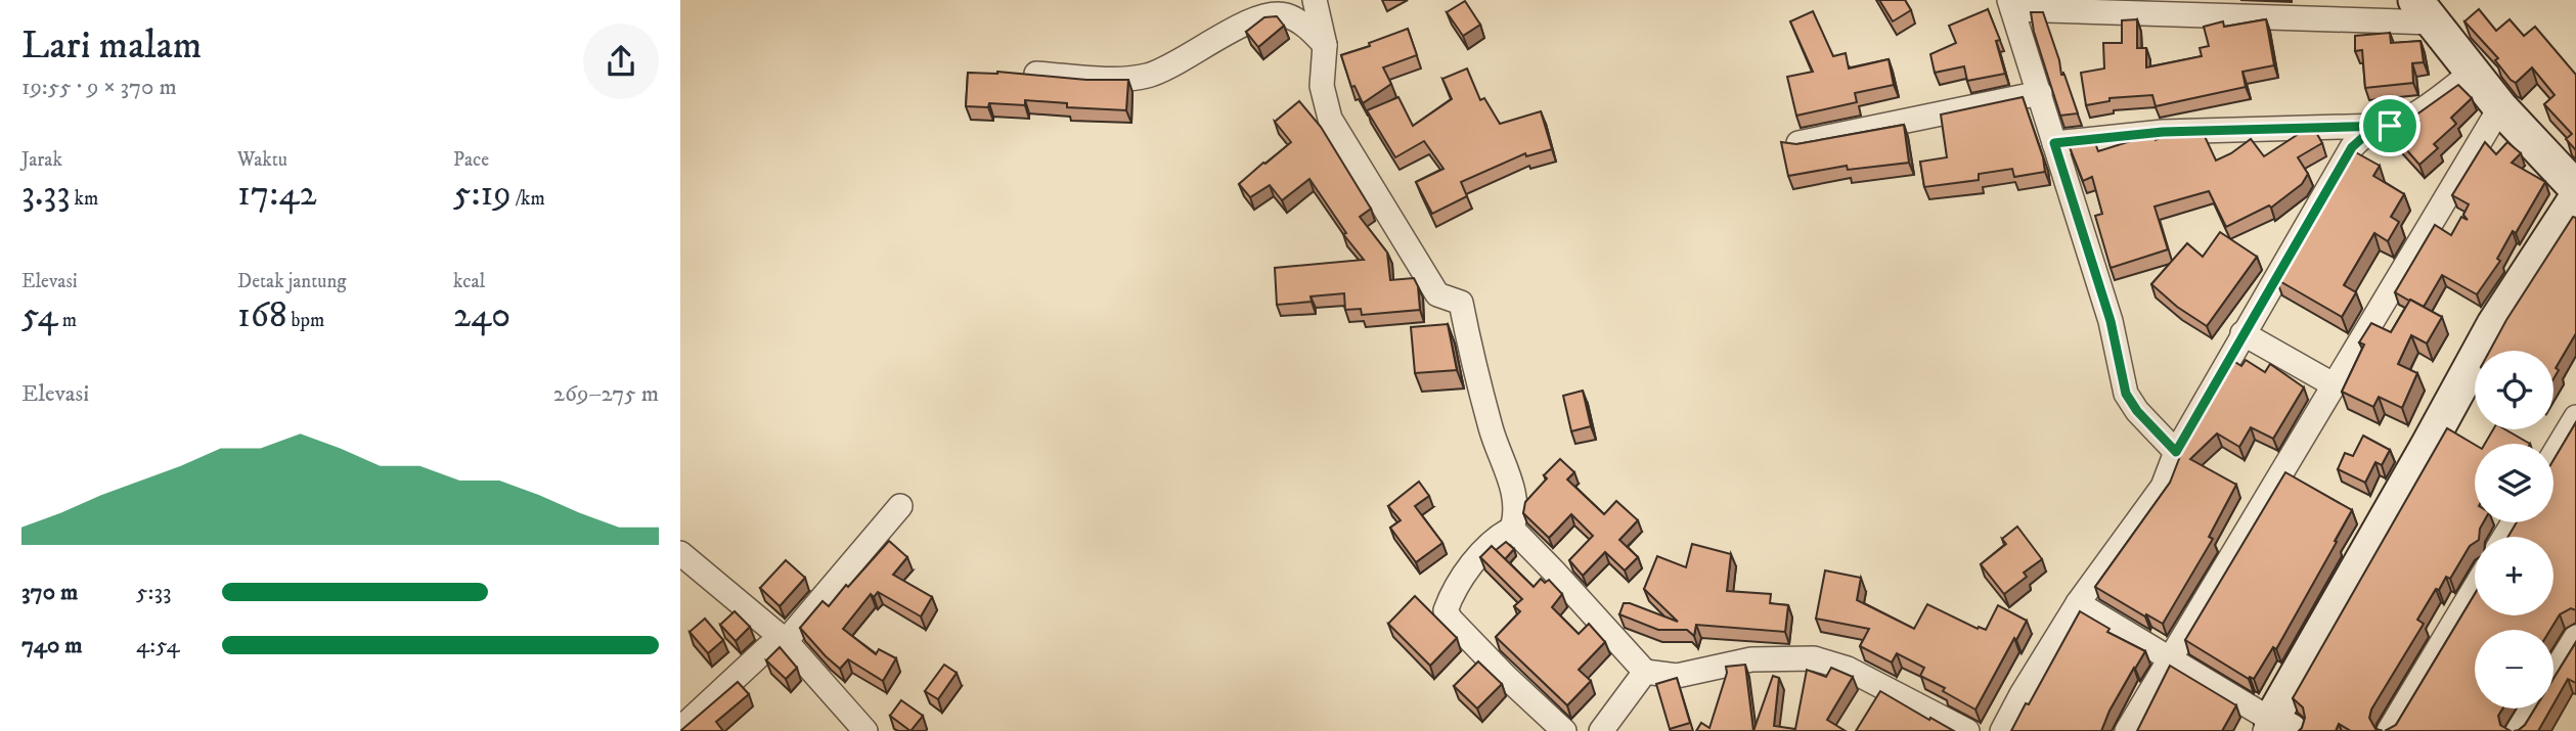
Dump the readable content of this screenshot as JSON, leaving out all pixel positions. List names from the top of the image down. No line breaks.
{"page":{"heading":["Lari malam","19:55 · 9 × 370 m"],"stats":[["Jarak","3.33 km"],["Waktu","17:42"],["Pace","5:19 /km"],["Elevasi","54 m"],["Detak jantung","168 bpm"],["kcal","240"]],"map_buttons":["+","−"],"chart":["Elevasi","269–275 m"],"list":[{"name":"370 m","note":"5:33"},{"name":"740 m","note":"4:54"}]}}
